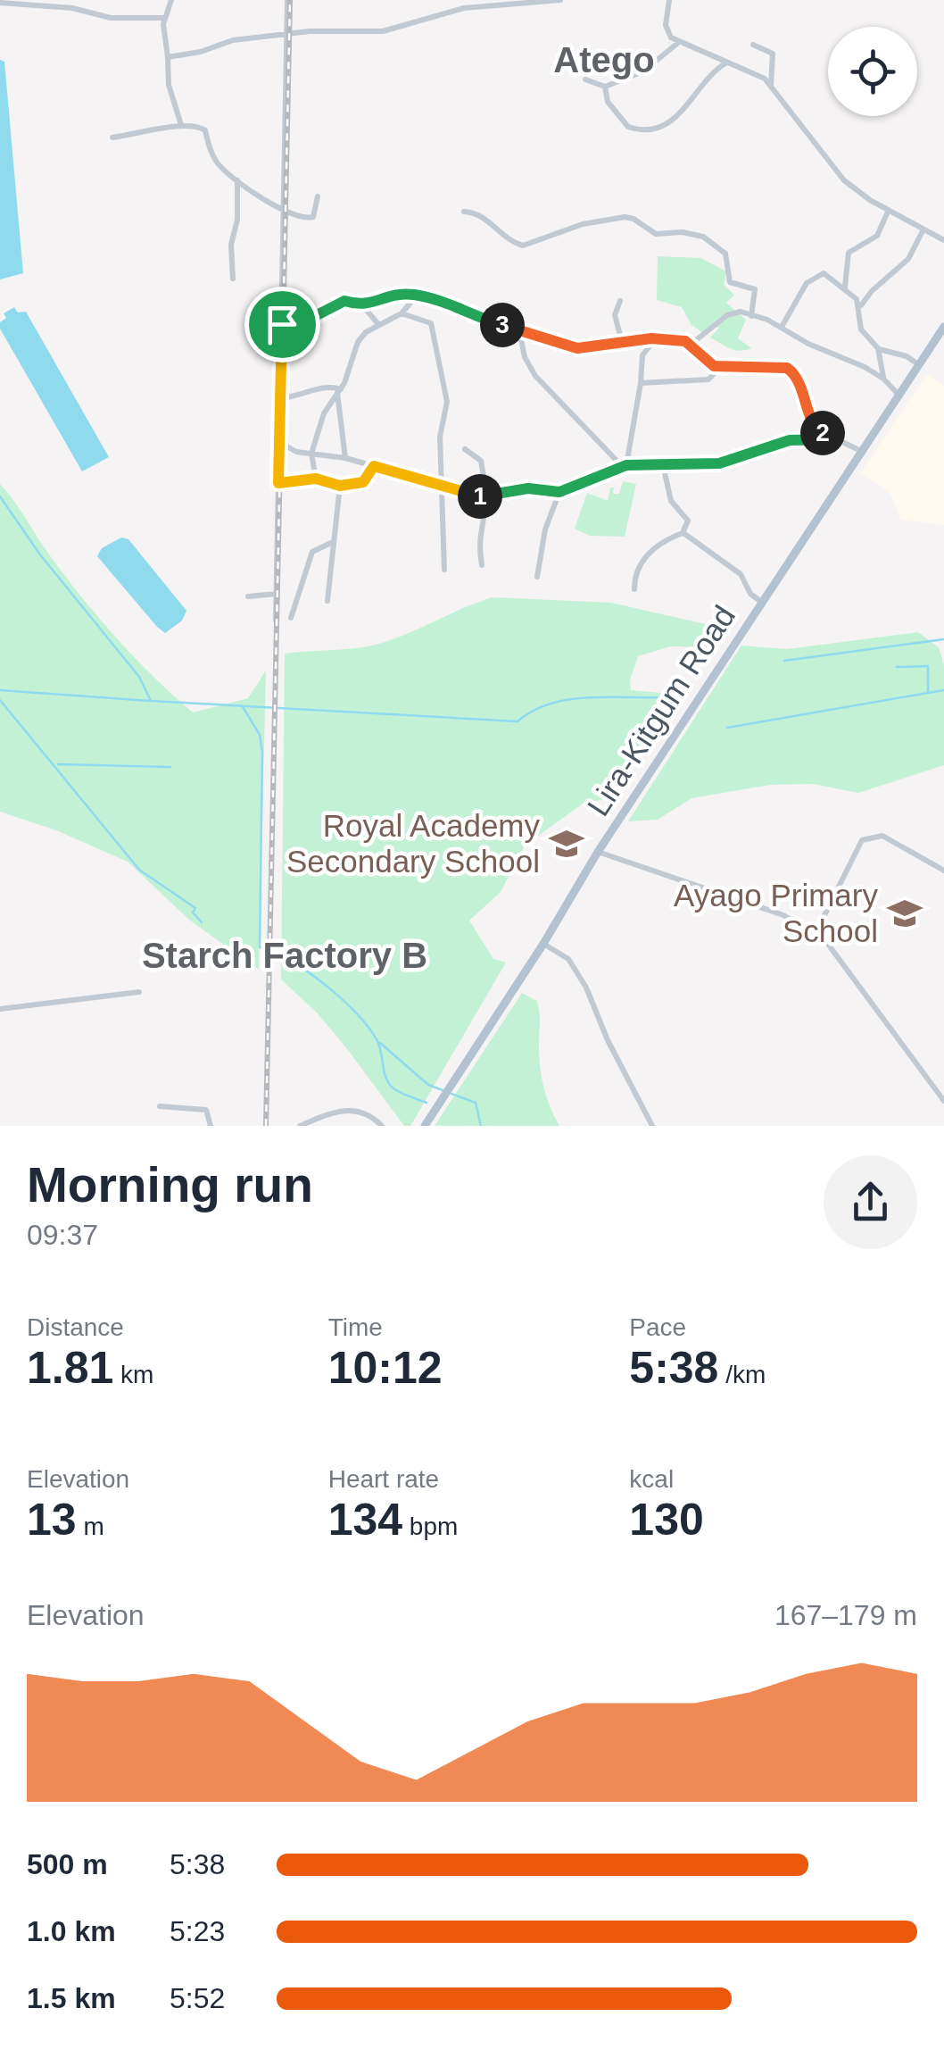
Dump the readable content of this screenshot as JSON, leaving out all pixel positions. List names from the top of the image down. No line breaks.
{"streets":{"main road":["Lira-Kitgum Road"]},"districts":["Atego","Starch Factory B"],"places":{"school or university":["Royal Academy Secondary School","Ayago Primary School"]},"page":{"pins":["3","2","1"],"heading":["Morning run","09:37"],"stats":[["Distance","1.81 km"],["Time","10:12"],["Pace","5:38 /km"],["Elevation","13 m"],["Heart rate","134 bpm"],["kcal","130"]],"chart":["Elevation","167–179 m"],"list":[{"name":"500 m","note":"5:38"},{"name":"1.0 km","note":"5:23"},{"name":"1.5 km","note":"5:52"}]}}
